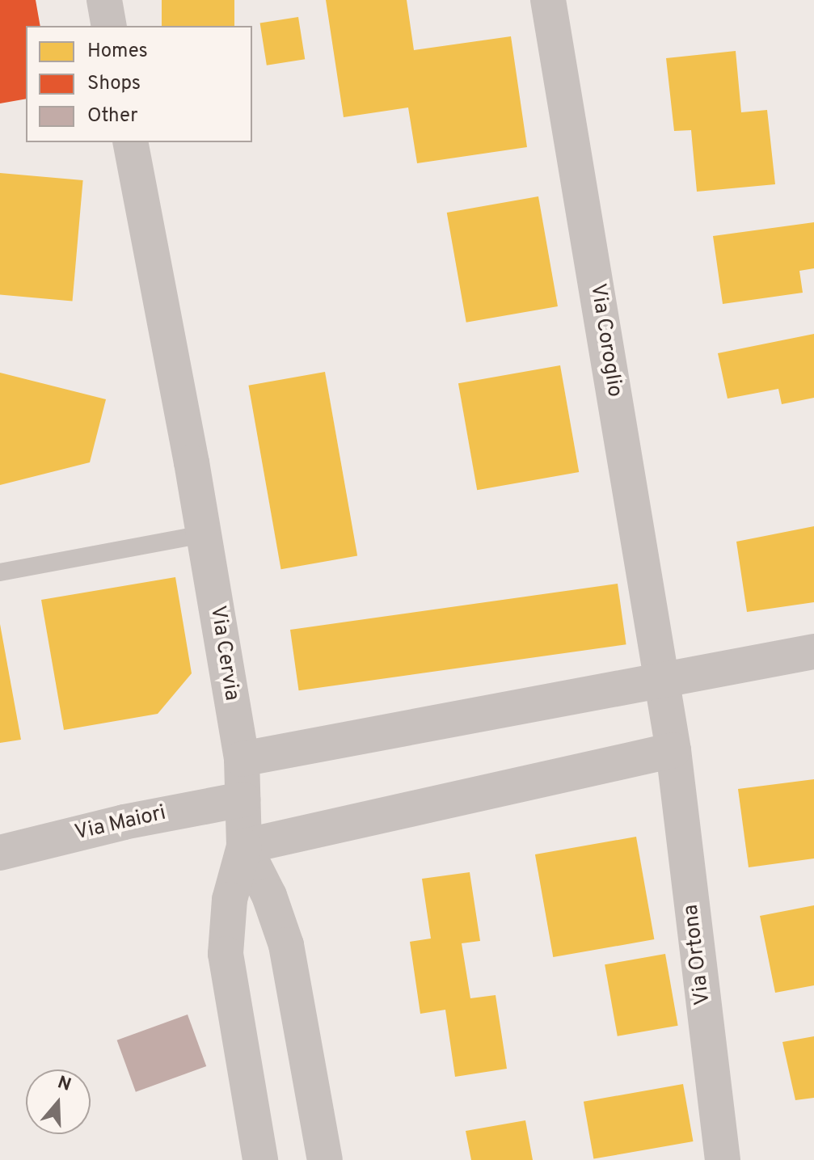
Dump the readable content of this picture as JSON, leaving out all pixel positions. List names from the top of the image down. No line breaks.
{"streets":{"street":["Via Coroglio","Via Cervia","Via Maiori","Via Ortona"]},"crossings":[["Via Coroglio","Via Ortona"],["Via Cervia","Via Maiori"]],"legend":["Homes","Shops","Other"],"north":"top"}
